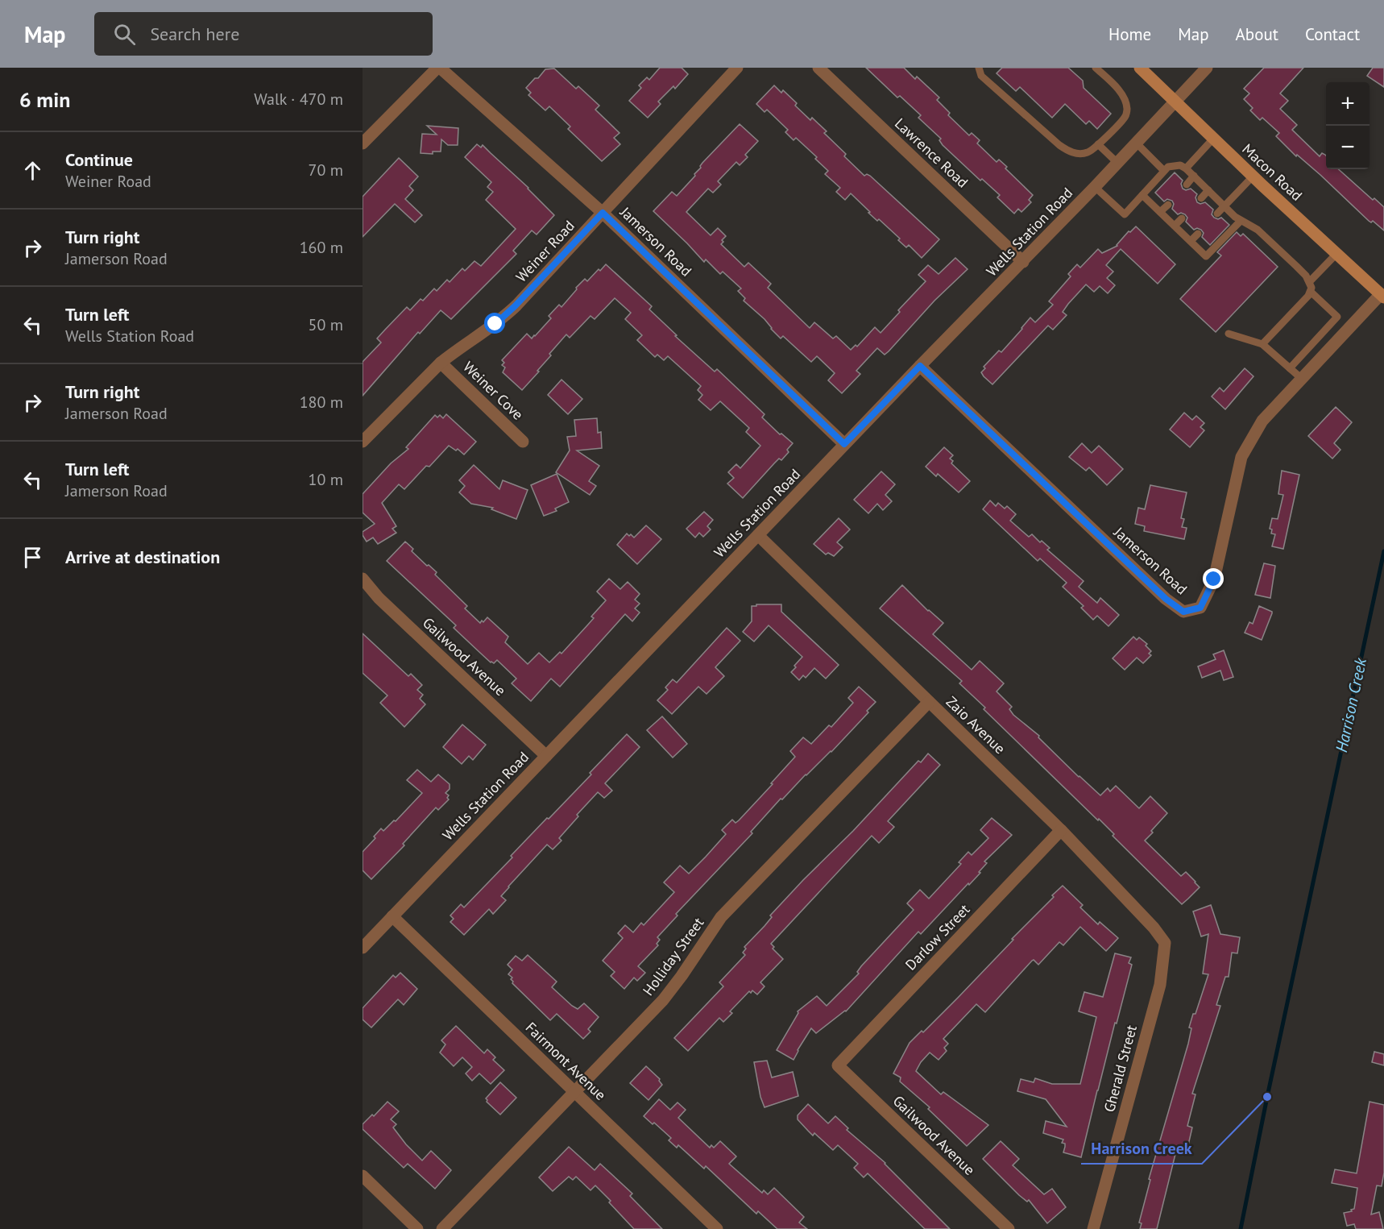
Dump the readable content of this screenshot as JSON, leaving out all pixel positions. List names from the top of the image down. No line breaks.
{"streets":{"main road":["Macon Road"],"street":["Lawrence Road","Wells Station Road","Jamerson Road","Weiner Road","Weiner Cove","Gailwood Avenue","Zaio Avenue","Darlow Street","Holliday Street","Fairmont Avenue","Gherald Street"]},"crossings":[["Lawrence Road","Wells Station Road"],["Macon Road","Wells Station Road"],["Macon Road","Jamerson Road"],["Wells Station Road","Jamerson Road"],["Wells Station Road","Gailwood Avenue"],["Wells Station Road","Zaio Avenue"],["Wells Station Road","Fairmont Avenue"],["Jamerson Road","Weiner Road"],["Weiner Road","Weiner Cove"],["Gailwood Avenue","Darlow Street"],["Zaio Avenue","Darlow Street"],["Zaio Avenue","Holliday Street"],["Zaio Avenue","Gherald Street"],["Holliday Street","Fairmont Avenue"]],"water":["Harrison Creek"],"places":["Harrison Creek"],"page":{"header":"Map","search":"Search here","nav":["Home","Map","About","Contact"],"heading":["6 min","Walk · 470 m"],"map_buttons":["+","−"],"list":[["Continue","Weiner Road","70 m"],["Turn right","Jamerson Road","160 m"],["Turn left","Wells Station Road","50 m"],["Turn right","Jamerson Road","180 m"],["Turn left","Jamerson Road","10 m"],"Arrive at destination"]}}
